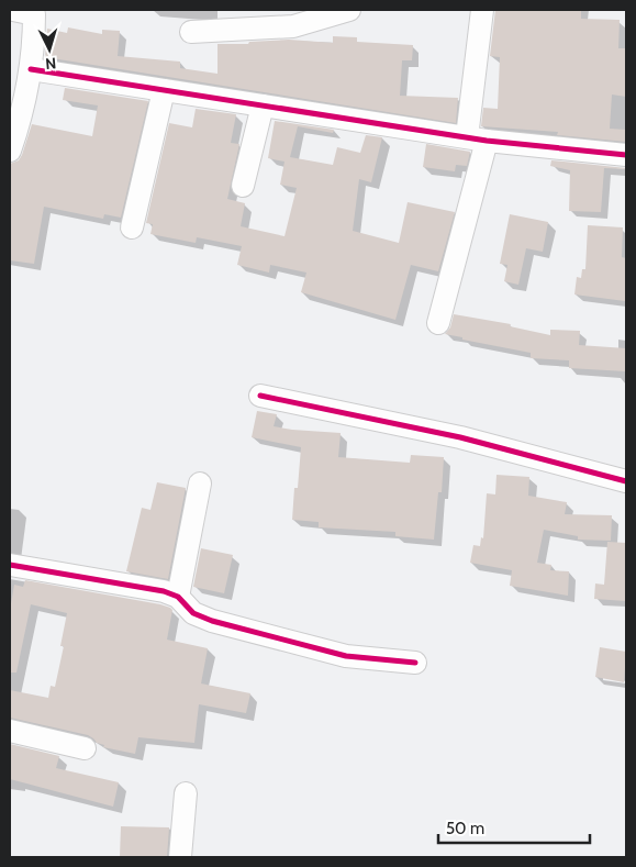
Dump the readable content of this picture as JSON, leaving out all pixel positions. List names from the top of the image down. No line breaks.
{"scale_bar":"50 m","north":"bottom"}
